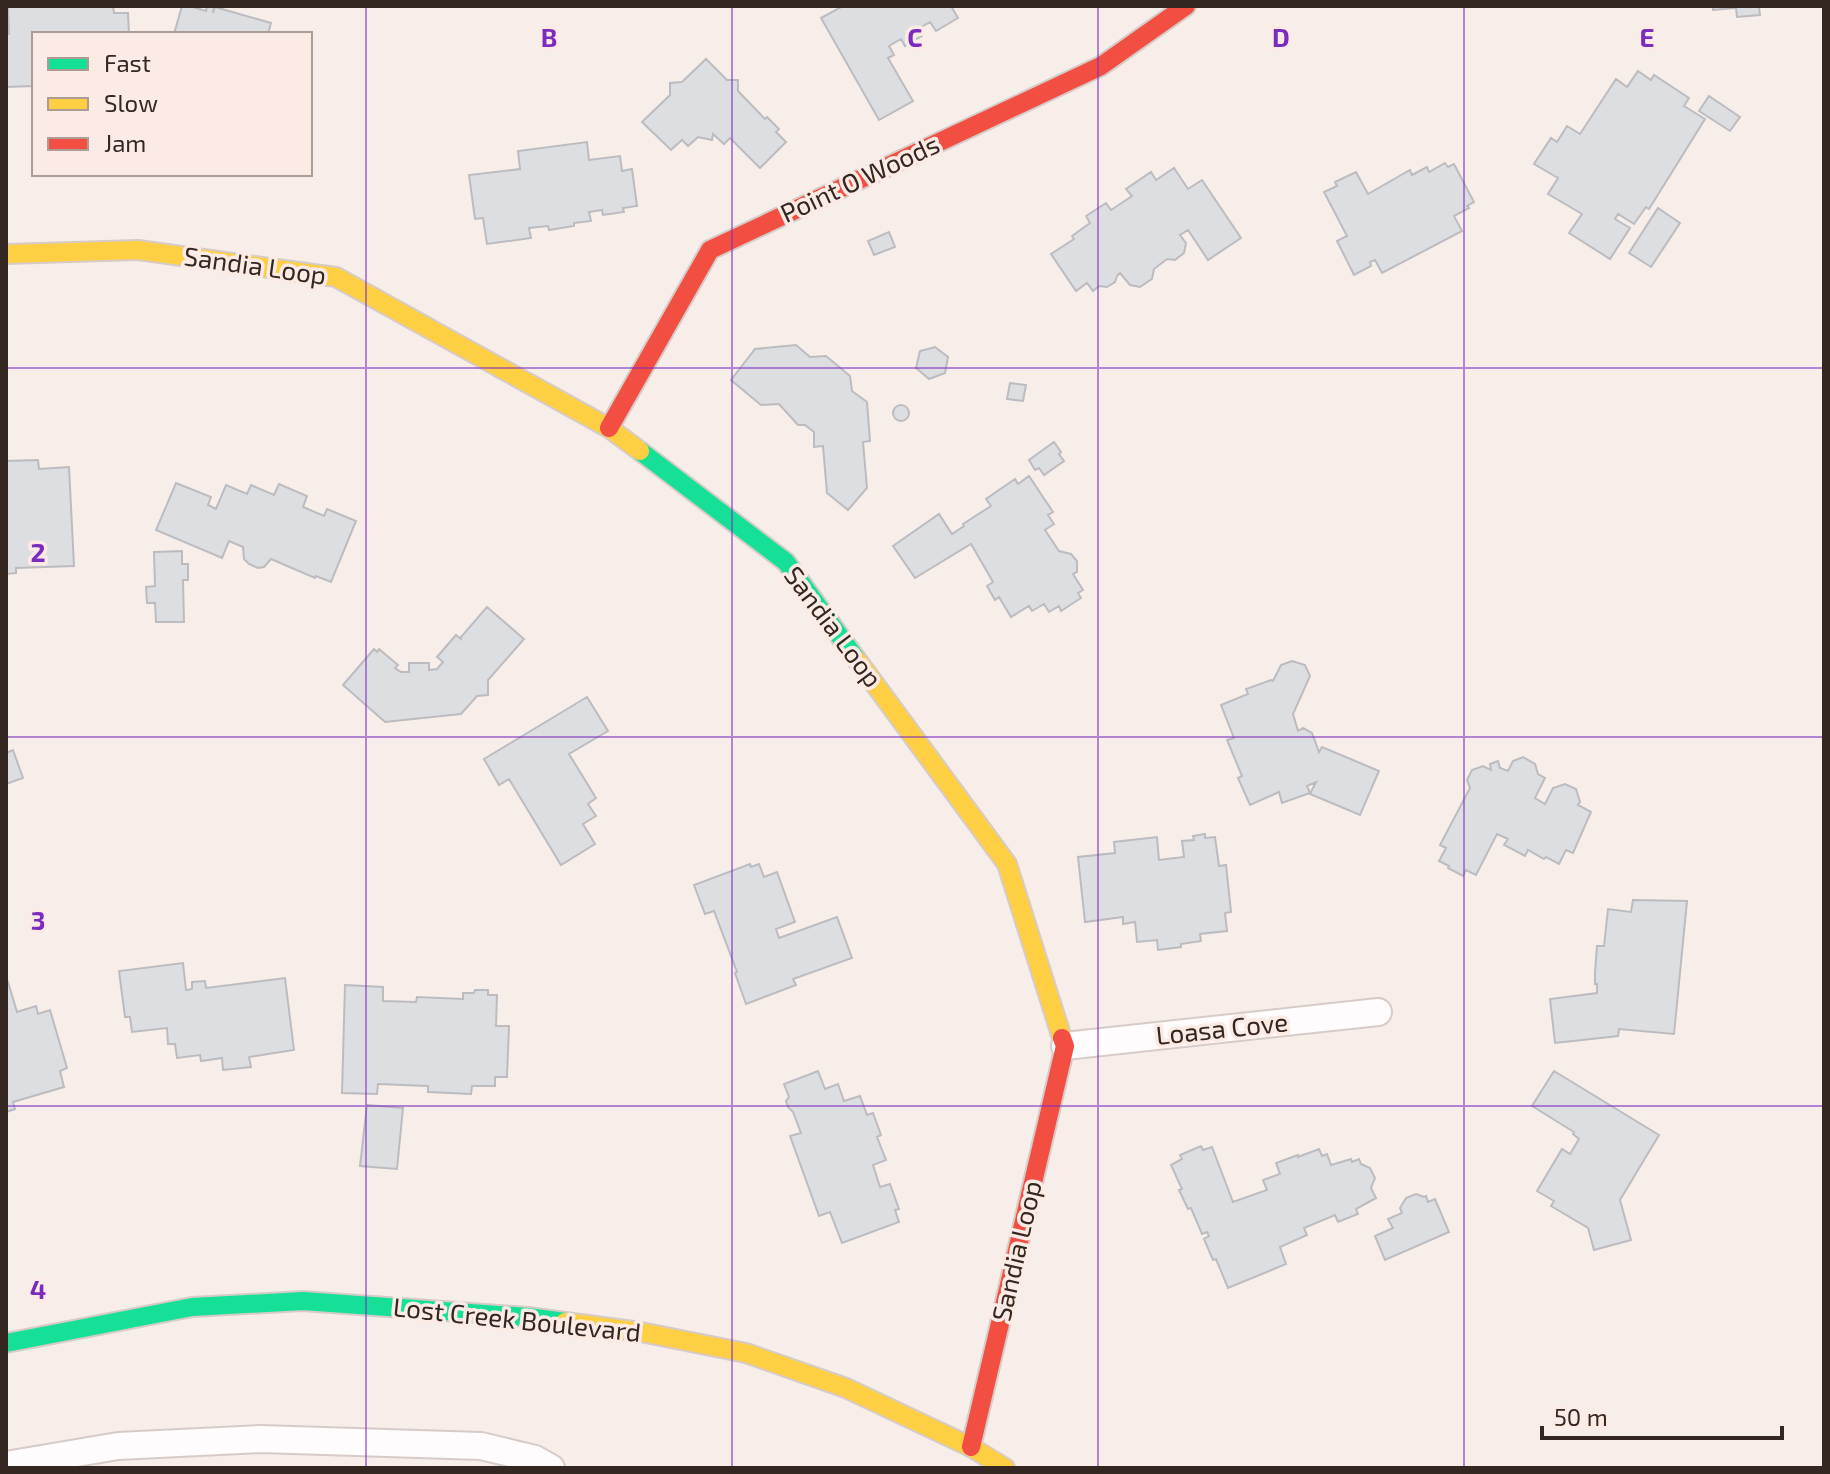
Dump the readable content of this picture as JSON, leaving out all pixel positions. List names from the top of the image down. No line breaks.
{"streets":{"street":["Point O Woods","Sandia Loop","Loasa Cove","Lost Creek Boulevard"]},"crossings":[["Point O Woods","Sandia Loop"],["Sandia Loop","Loasa Cove"],["Sandia Loop","Lost Creek Boulevard"]],"legend":["Fast","Slow","Jam"],"scale_bar":"50 m","grid":{"columns":["B","C","D","E"],"rows":["2","3","4"]}}
